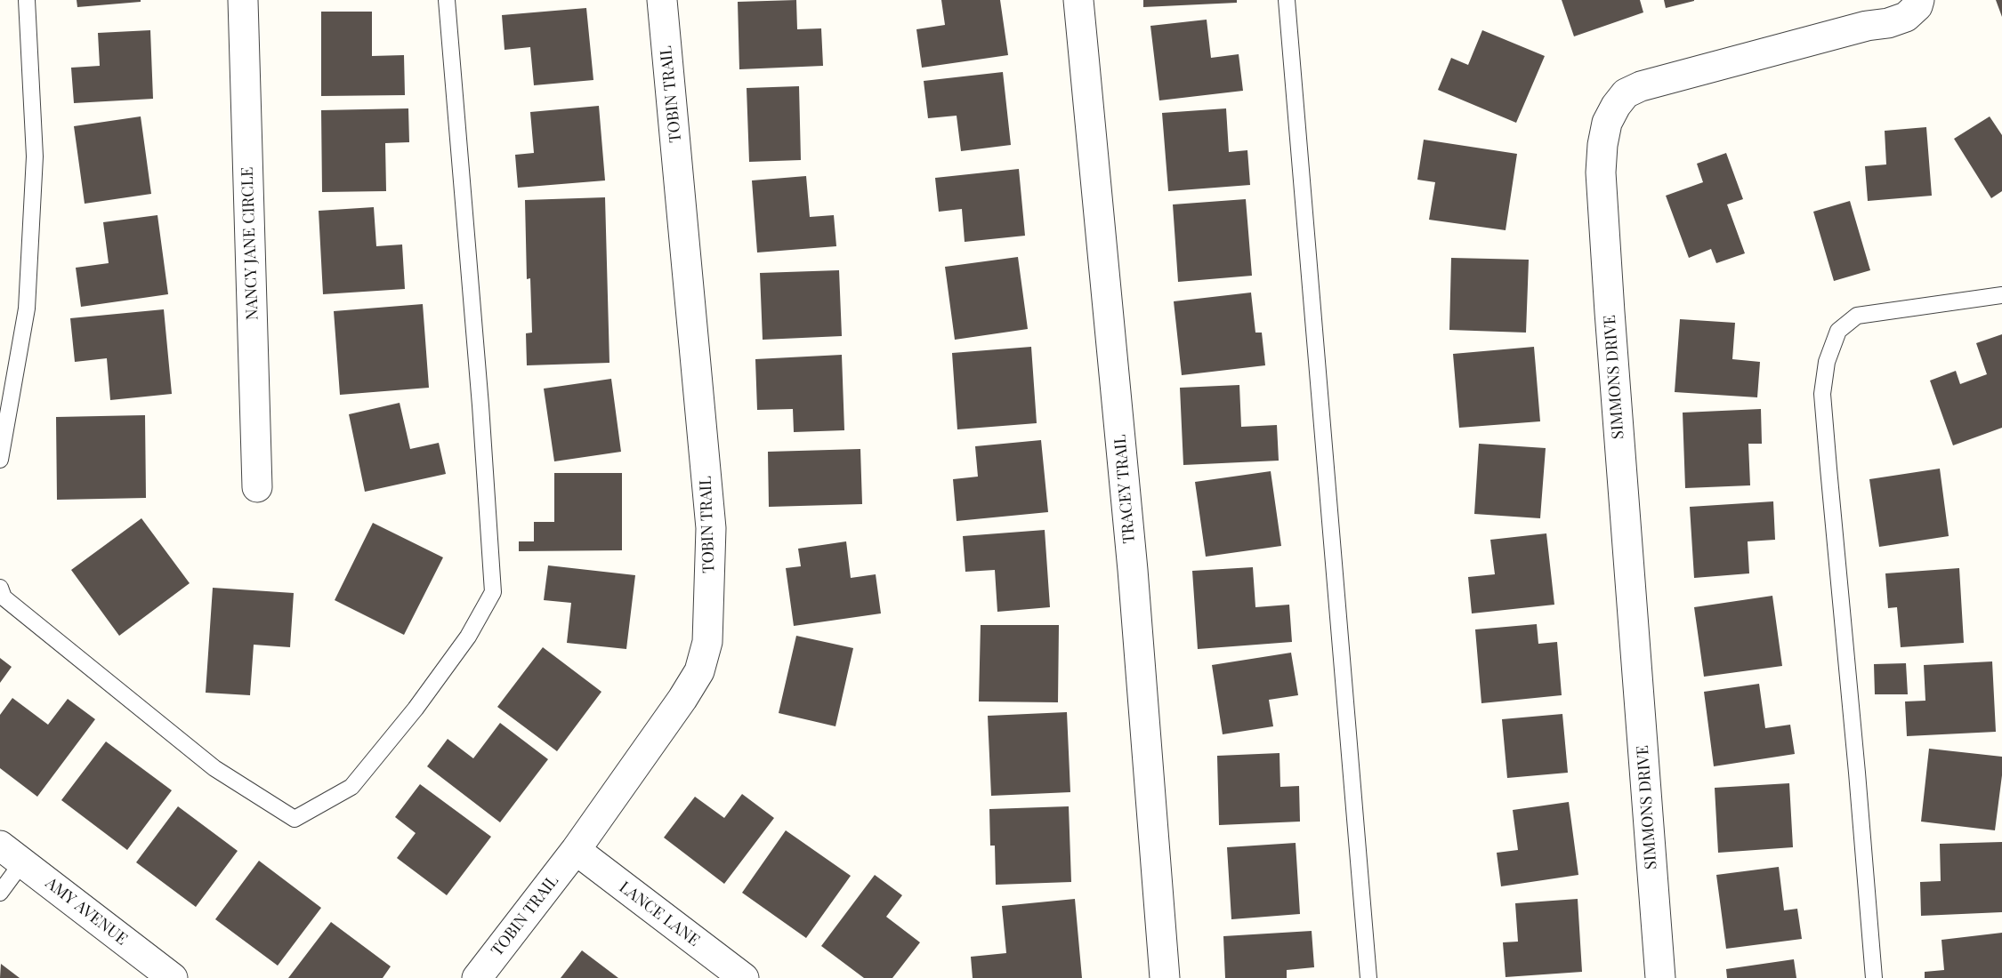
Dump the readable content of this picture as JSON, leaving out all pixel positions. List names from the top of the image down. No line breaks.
{"streets":{"street":["TOBIN TRAIL","NANCY JANE CIRCLE","SIMMONS DRIVE","TRACEY TRAIL","AMY AVENUE","LANCE LANE"]},"crossings":[["TOBIN TRAIL","LANCE LANE"]]}
